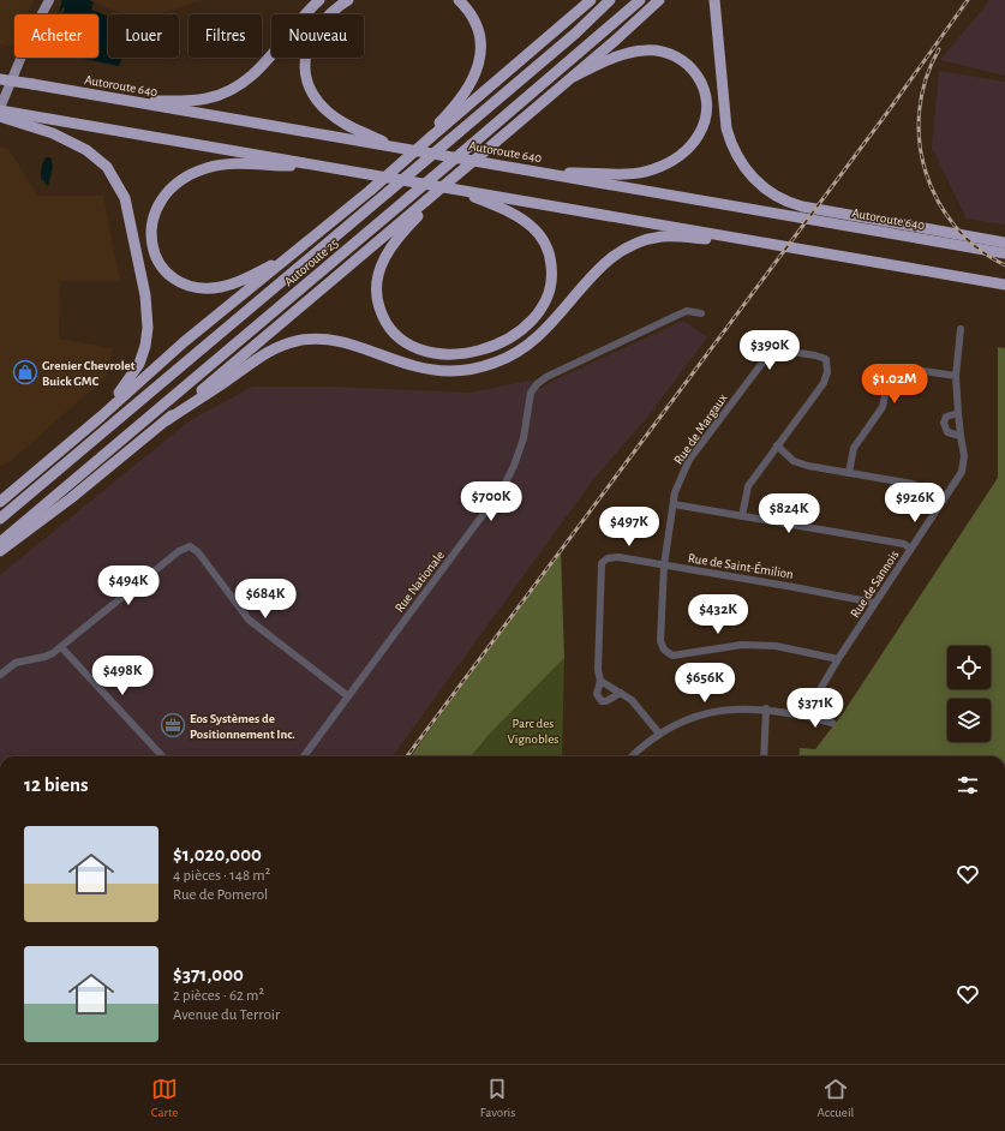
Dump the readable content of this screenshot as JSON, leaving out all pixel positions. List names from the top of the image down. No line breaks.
{"streets":{"highway":["Autoroute 640","Autoroute 25"],"street":["Rue de Margaux","Rue de Saint-Émilion","Rue Nationale","Rue de Sannois"]},"crossings":[["Rue de Margaux","Rue de Saint-Émilion"],["Rue de Margaux","Rue de Sannois"],["Rue de Saint-Émilion","Rue de Sannois"]],"parks":["Parc des Vignobles"],"places":{"shop":["Grenier Chevrolet Buick GMC"],"office":["Eos Systèmes de Positionnement Inc."]},"page":{"chip":["Acheter","Louer","Filtres","Nouveau"],"price":["$390K","$1.02M","$700K","$926K","$824K","$497K","$494K","$684K","$432K","$498K","$656K","$371K"],"heading":"12 biens","list":[{"name":"$1,020,000","note":"4 pièces · 148 m² · Rue de Pomerol"},{"name":"$371,000","note":"2 pièces · 62 m² · Avenue du Terroir"}],"tabs":["Carte","Favoris","Accueil"]}}
